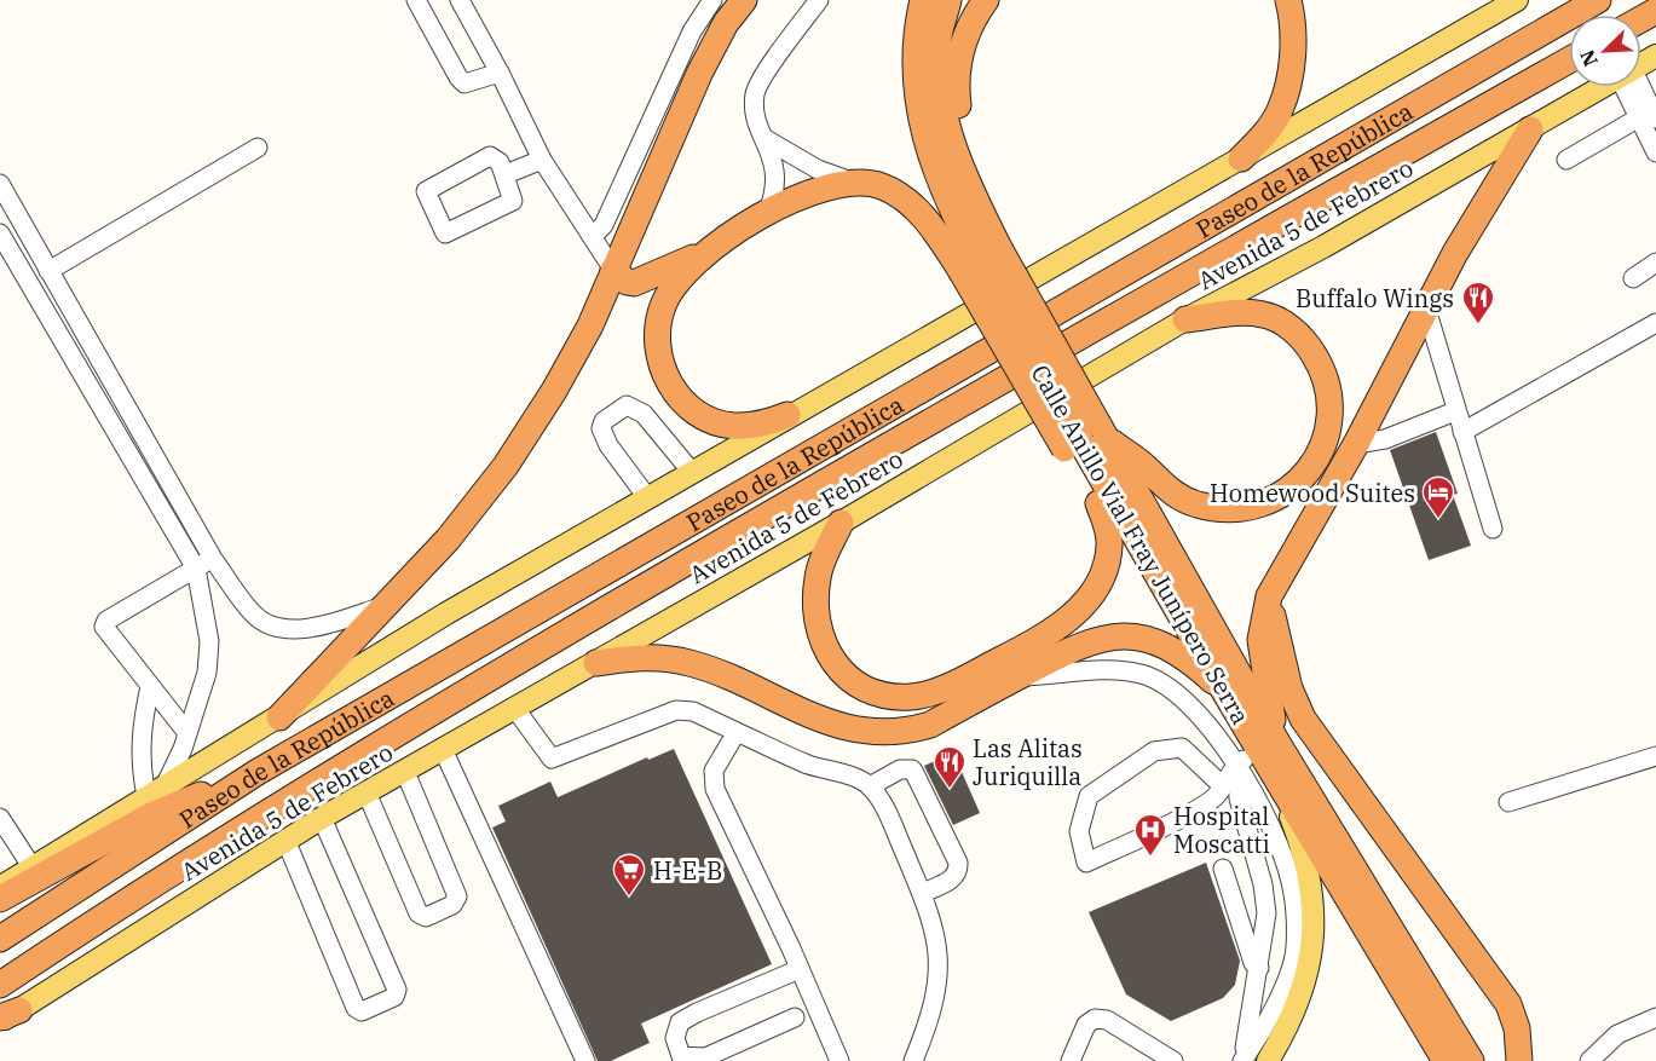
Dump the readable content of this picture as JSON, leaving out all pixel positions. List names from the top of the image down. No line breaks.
{"streets":{"highway":["Paseo de la República","Calle Anillo Vial Fray Junípero Serra"],"main road":["Avenida 5 de Febrero"]},"places":{"restaurant":["Buffalo Wings","Las Alitas Juriquilla"],"hotel":["Homewood Suites"],"hospital":["Hospital Moscatti"],"supermarket":["H-E-B"]},"north":"bottom left"}
